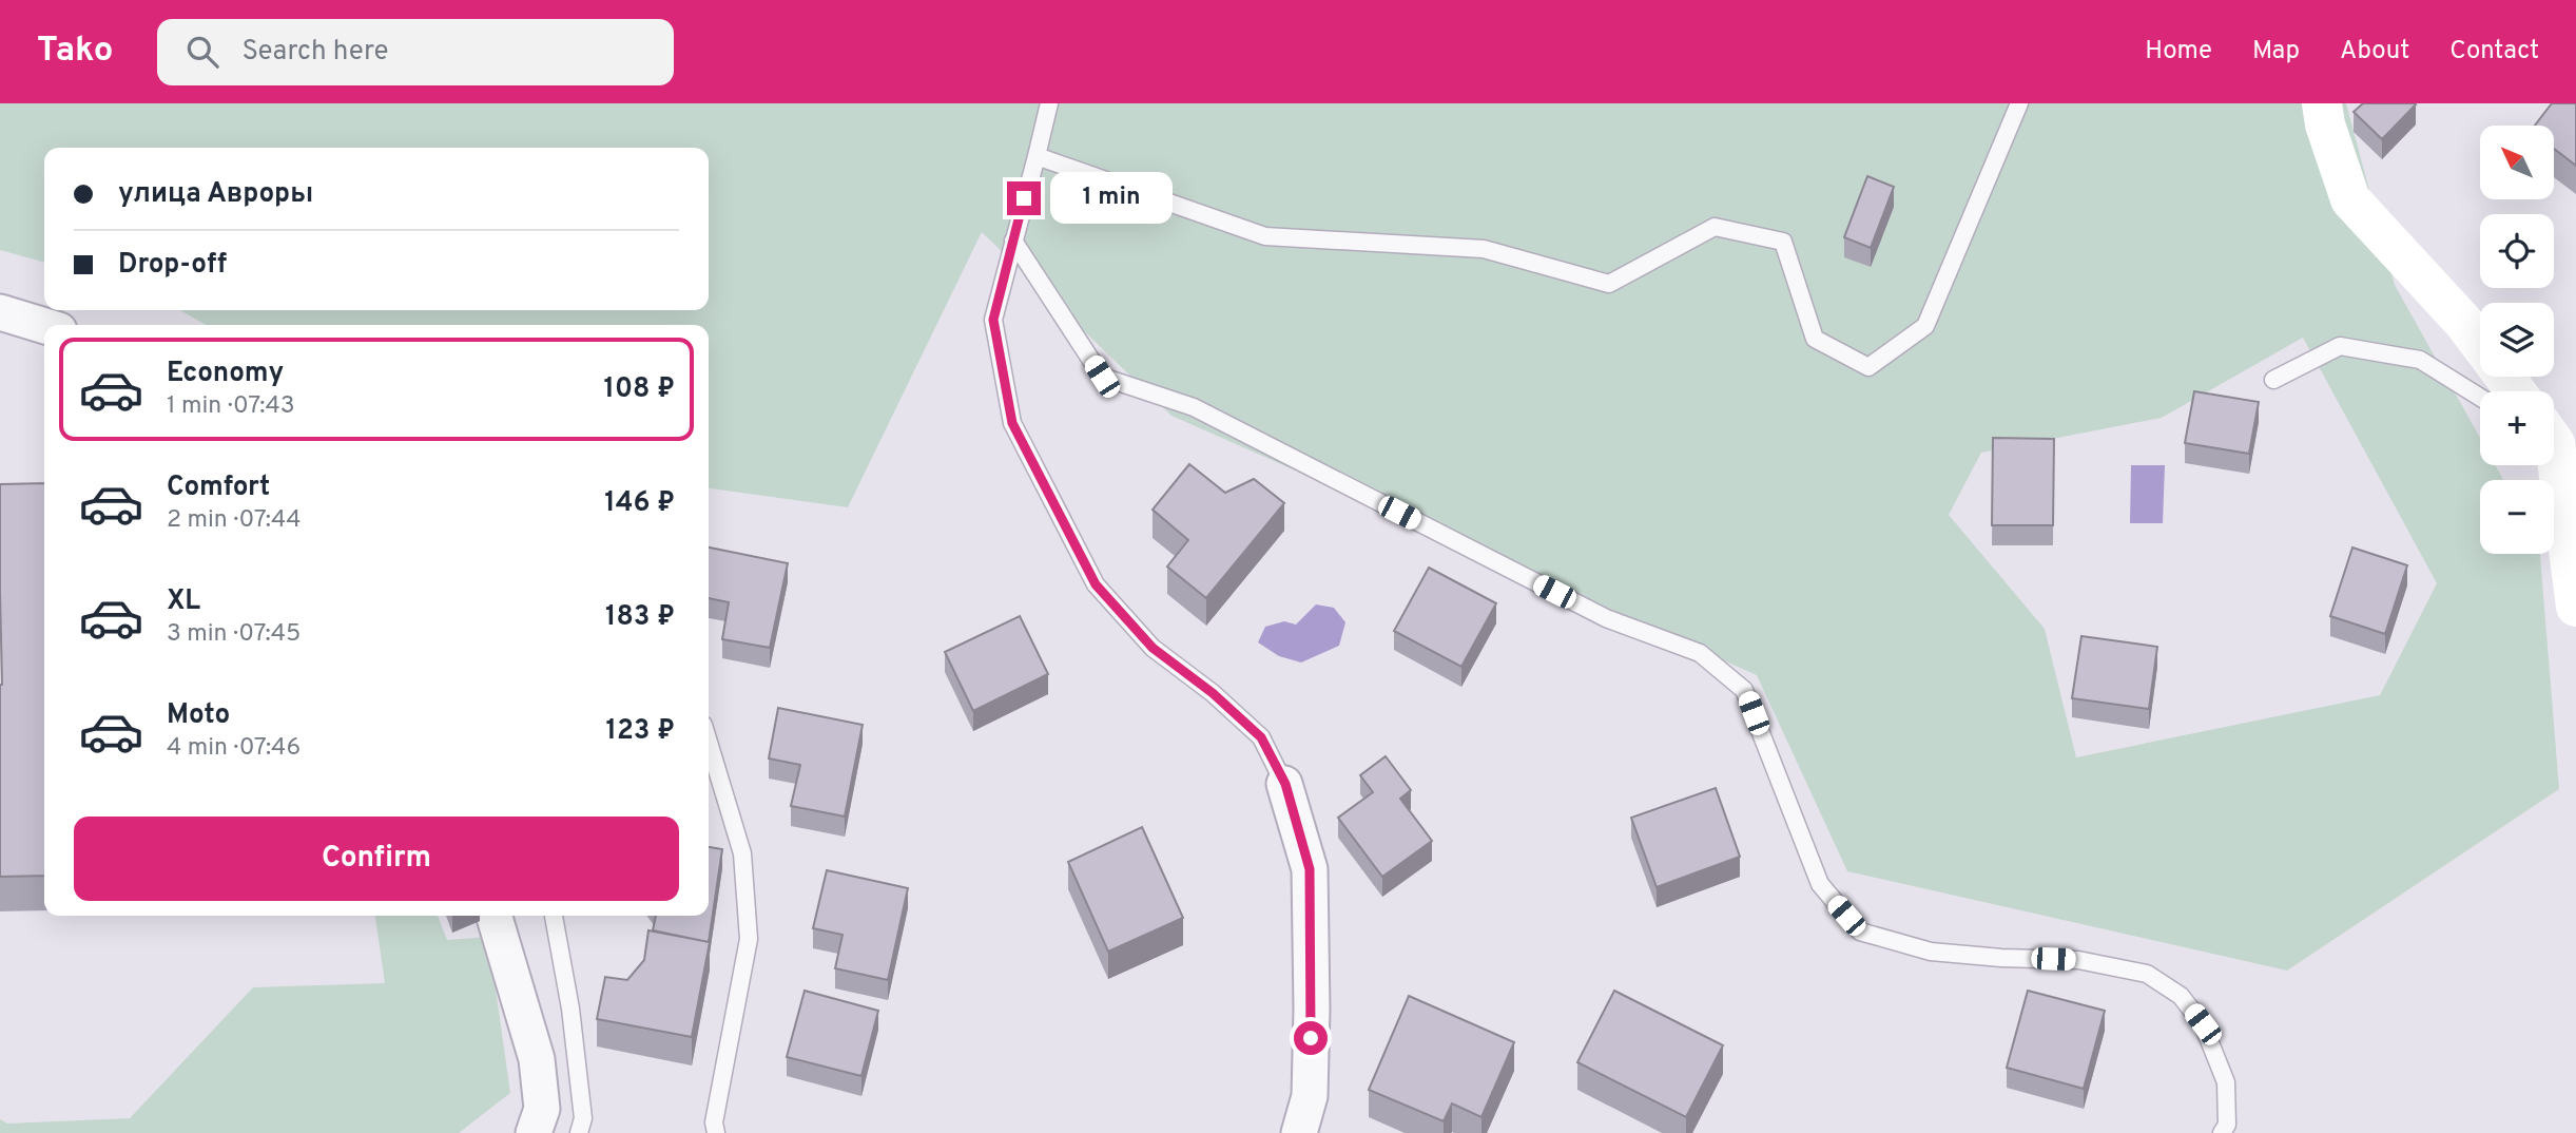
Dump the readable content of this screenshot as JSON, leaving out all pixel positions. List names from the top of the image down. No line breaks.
{"north":"top left","page":{"header":"Tako","search":"Search here","nav":["Home","Map","About","Contact"],"map_buttons":["+","−"],"banner":["улица Авроры","Drop-off"],"bubble":"1 min","list":[{"name":"Economy","note":"1 min · 07:43","value":"108 ₽"},{"name":"Comfort","note":"2 min · 07:44","value":"146 ₽"},{"name":"XL","note":"3 min · 07:45","value":"183 ₽"},{"name":"Moto","note":"4 min · 07:46","value":"123 ₽"}],"buttons":"Confirm"}}
